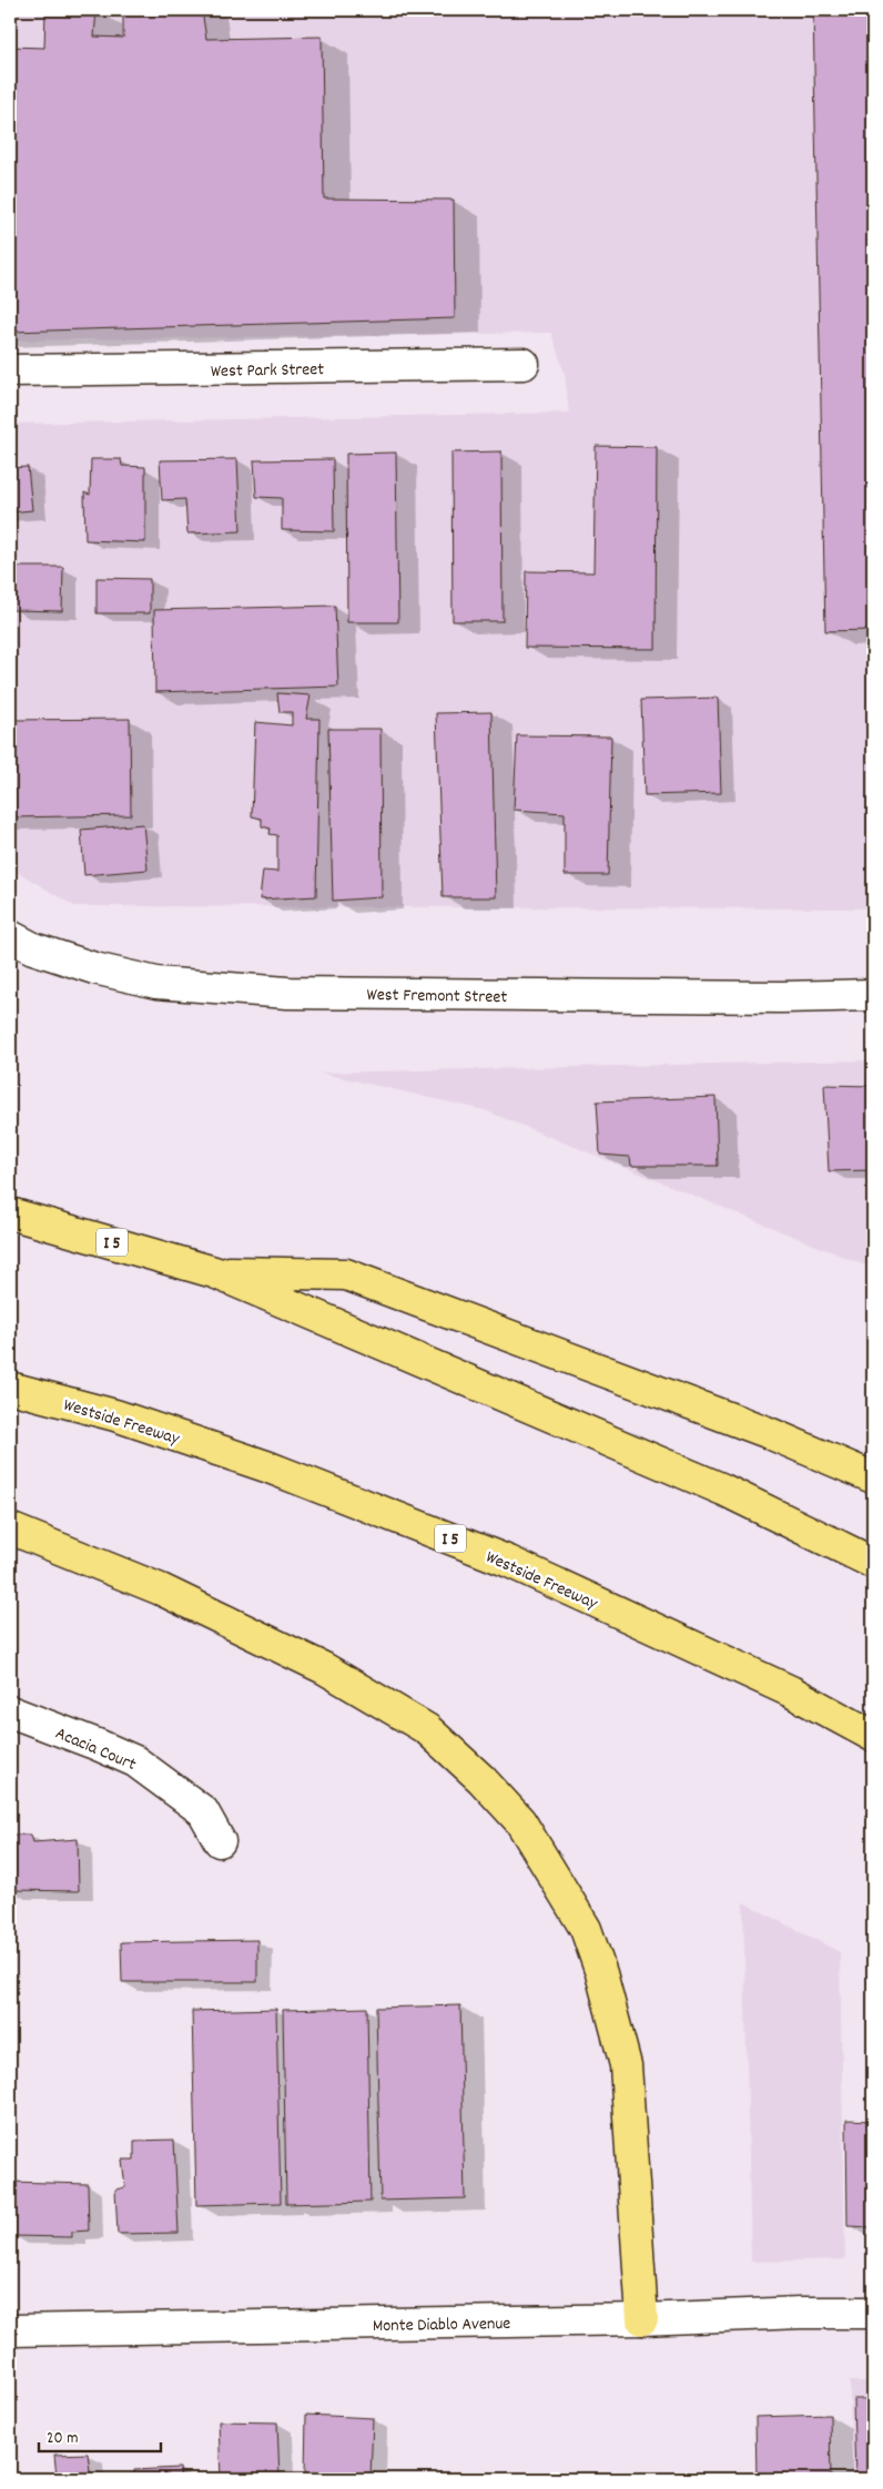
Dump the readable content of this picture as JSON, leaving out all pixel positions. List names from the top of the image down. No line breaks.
{"streets":{"highway":["I 5","Westside Freeway"],"street":["West Park Street","West Fremont Street","Acacia Court","Monte Diablo Avenue"]},"scale_bar":"20 m"}
